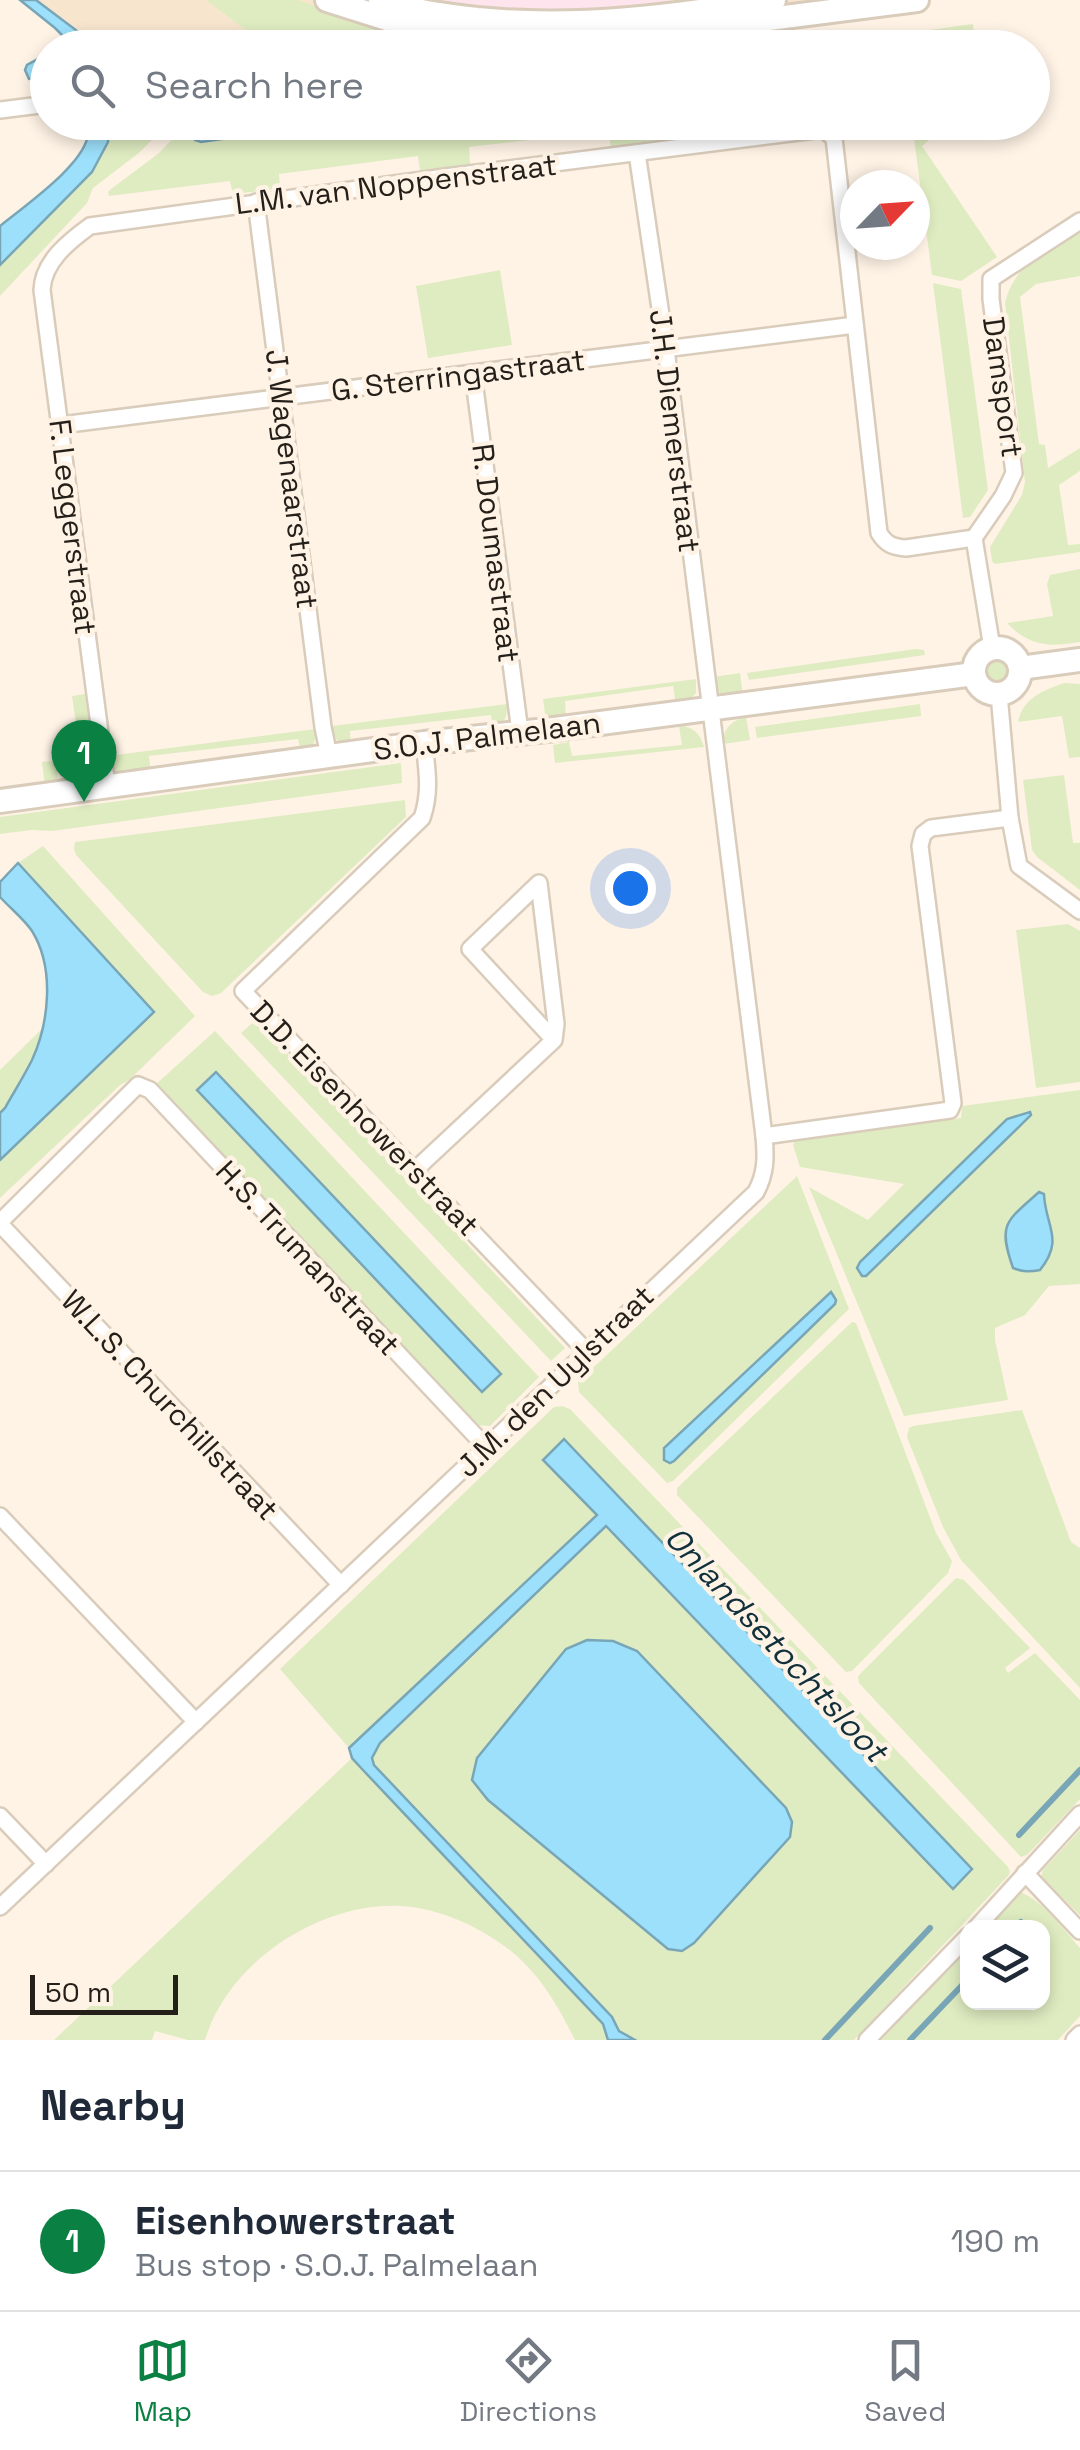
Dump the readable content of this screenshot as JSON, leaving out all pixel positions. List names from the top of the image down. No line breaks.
{"streets":{"street":["L.M. van Noppenstraat","G. Sterringastraat","Damsport","J.H. Diemerstraat","J. Wagenaarstraat","F. Leggerstraat","R. Doumastraat","S.O.J. Palmelaan","D.D. Eisenhowerstraat","H.S. Trumanstraat","J.M. den Uylstraat","W.L.S. Churchillstraat"]},"crossings":[["L.M. van Noppenstraat","G. Sterringastraat"],["L.M. van Noppenstraat","J.H. Diemerstraat"],["L.M. van Noppenstraat","J. Wagenaarstraat"],["L.M. van Noppenstraat","F. Leggerstraat"],["G. Sterringastraat","J.H. Diemerstraat"],["G. Sterringastraat","J. Wagenaarstraat"],["G. Sterringastraat","F. Leggerstraat"],["G. Sterringastraat","R. Doumastraat"],["J.H. Diemerstraat","S.O.J. Palmelaan"],["J.H. Diemerstraat","J.M. den Uylstraat"],["J. Wagenaarstraat","S.O.J. Palmelaan"],["F. Leggerstraat","S.O.J. Palmelaan"],["R. Doumastraat","S.O.J. Palmelaan"],["S.O.J. Palmelaan","D.D. Eisenhowerstraat"],["S.O.J. Palmelaan","J.M. den Uylstraat"],["D.D. Eisenhowerstraat","J.M. den Uylstraat"],["H.S. Trumanstraat","J.M. den Uylstraat"],["H.S. Trumanstraat","W.L.S. Churchillstraat"],["J.M. den Uylstraat","W.L.S. Churchillstraat"]],"water":["Onlandsetochtsloot"],"scale_bar":"50 m","north":"top right","page":{"search":"Search here","pins":"1","scale":"50 m","heading":"Nearby","list":[{"mark":"1","name":"Eisenhowerstraat","note":"Bus stop · S.O.J. Palmelaan","value":"190 m"}],"nav":["Map","Directions","Saved"]}}
